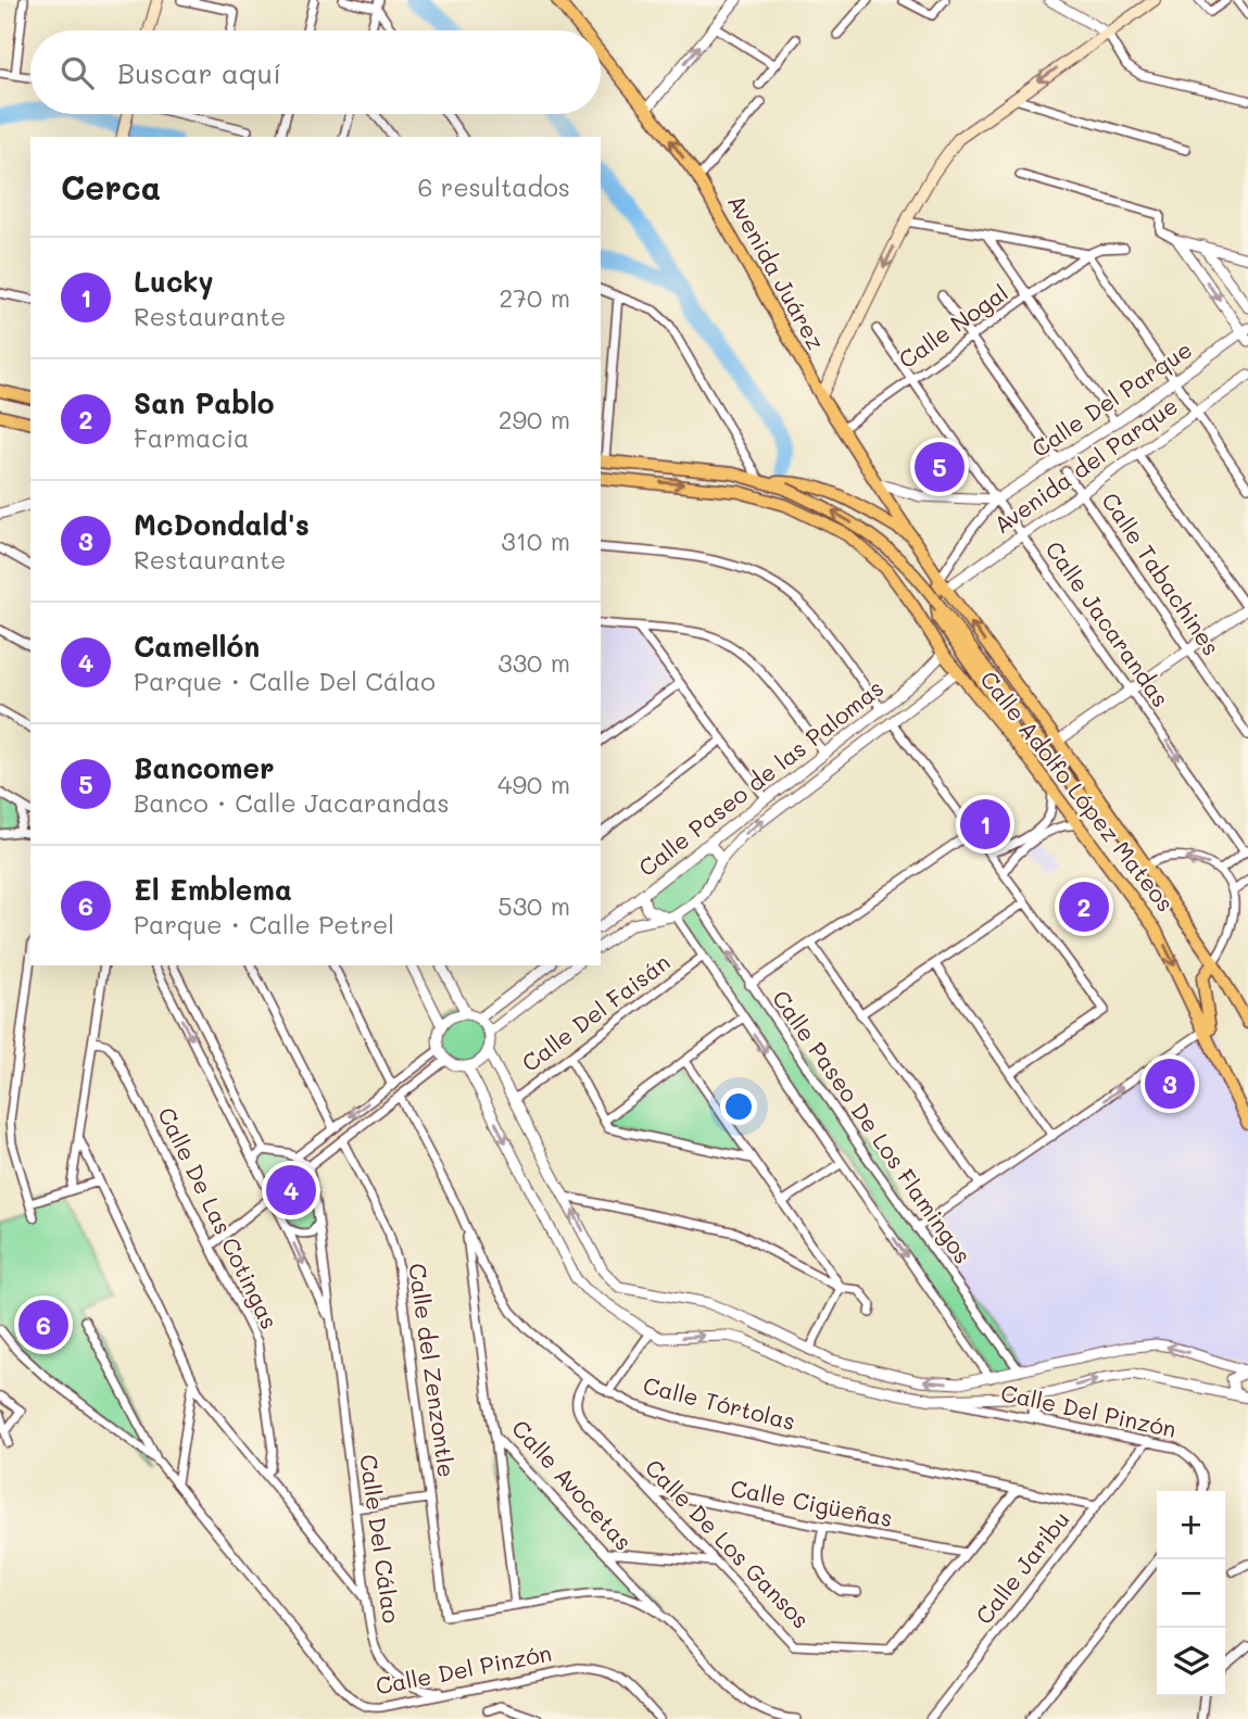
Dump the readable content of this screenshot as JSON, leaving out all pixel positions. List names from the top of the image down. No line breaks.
{"streets":{"main road":["Avenida Juárez","Calle Adolfo López Mateos"],"street":["Calle Nogal","Calle Del Parque","Avenida del Parque","Calle Tabachines","Calle Jacarandas","Calle Paseo de las Palomas","Calle Del Faisán","Calle Paseo De Los Flamingos","Calle De Las Cotingas","Calle del Zenzontle","Calle Tórtolas","Calle Del Pinzón","Calle Avocetas","Calle Cigüeñas","Calle Del Cálao","Calle De Los Gansos","Calle Jaribu"]},"crossings":[["Avenida Juárez","Calle Nogal"],["Avenida Juárez","Calle Del Parque"],["Avenida Juárez","Avenida del Parque"],["Avenida Juárez","Calle Adolfo López Mateos"],["Calle Nogal","Calle Jacarandas"],["Calle Del Parque","Avenida del Parque"],["Calle Del Parque","Calle Jacarandas"],["Calle Del Parque","Calle Adolfo López Mateos"],["Avenida del Parque","Calle Tabachines"],["Avenida del Parque","Calle Jacarandas"],["Avenida del Parque","Calle Adolfo López Mateos"],["Calle Paseo de las Palomas","Calle Adolfo López Mateos"],["Calle Paseo de las Palomas","Calle Paseo De Los Flamingos"],["Calle Del Faisán","Calle Paseo De Los Flamingos"],["Calle Tórtolas","Calle Avocetas"],["Calle Tórtolas","Calle De Los Gansos"],["Calle Tórtolas","Calle Jaribu"],["Calle Del Pinzón","Calle Del Cálao"],["Calle Del Pinzón","Calle Jaribu"],["Calle Cigüeñas","Calle De Los Gansos"]],"page":{"search":"Buscar aquí","heading":["Cerca","6 resultados"],"list":[{"mark":"1","name":"Lucky","note":"Restaurante","value":"270 m"},{"mark":"2","name":"San Pablo","note":"Farmacia","value":"290 m"},{"mark":"3","name":"McDondald's","note":"Restaurante","value":"310 m"},{"mark":"4","name":"Camellón","note":"Parque · Calle Del Cálao","value":"330 m"},{"mark":"5","name":"Bancomer","note":"Banco · Calle Jacarandas","value":"490 m"},{"mark":"6","name":"El Emblema","note":"Parque · Calle Petrel","value":"530 m"}],"pins":["5","1","2","3","4","6"],"map_buttons":["+","−"]}}
